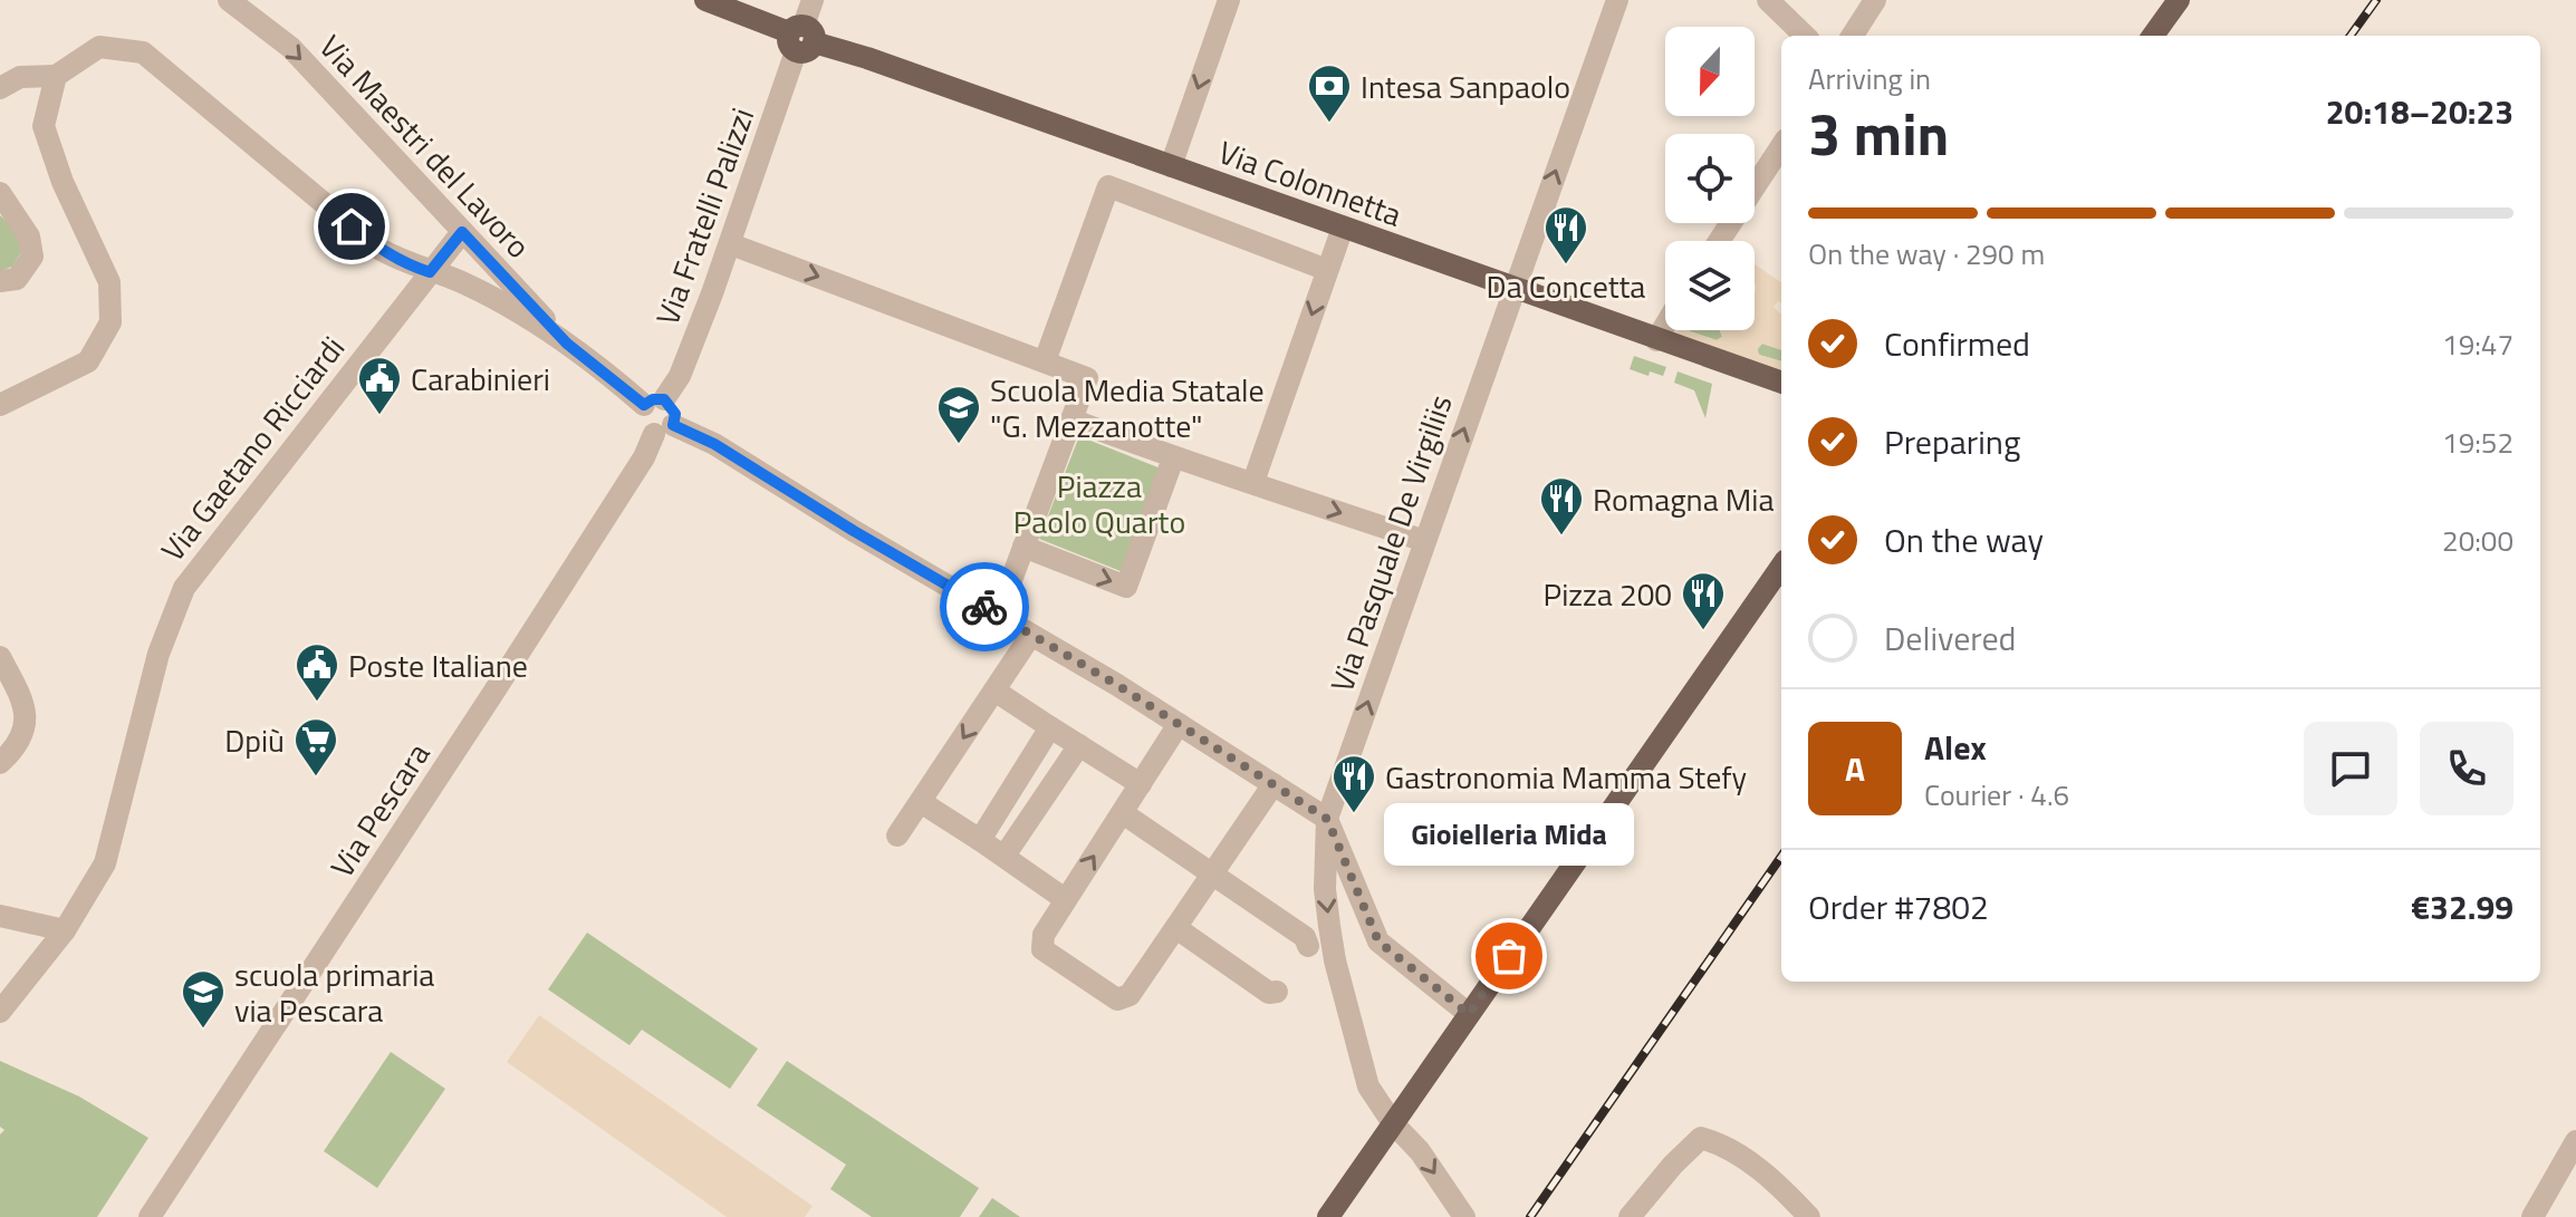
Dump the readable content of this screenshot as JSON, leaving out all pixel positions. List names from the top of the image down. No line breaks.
{"streets":{"main road":["Via Colonnetta"],"street":["Via Maestri del Lavoro","Via Fratelli Palizzi","Via Gaetano Ricciardi","Via Pasquale De Virgiliis","Via Pescara"]},"crossings":[["Via Maestri del Lavoro","Via Fratelli Palizzi"],["Via Maestri del Lavoro","Via Gaetano Ricciardi"],["Via Colonnetta","Via Fratelli Palizzi"],["Via Colonnetta","Via Pasquale De Virgiliis"]],"parks":["Piazza Paolo Quarto"],"places":{"bank":["Intesa Sanpaolo"],"restaurant":["Da Concetta","Romagna Mia","Pizza 200","Gastronomia Mamma Stefy"],"public building":["Carabinieri","Poste Italiane"],"school or university":["Scuola Media Statale \"G. Mezzanotte\"","scuola primaria via Pescara"],"supermarket":["Dpiù"],"other":["Gioielleria Mida"]},"north":"bottom","page":{"heading":["3 min","Arriving in","20:18–20:23"],"panel":["Alex","Courier · 4.6","Order #7802","€32.99"],"bar":"On the way · 290 m","list":[["Confirmed","19:47"],["Preparing","19:52"],["On the way","20:00"],"Delivered"],"round":"A","bubble":"Gioielleria Mida"}}
